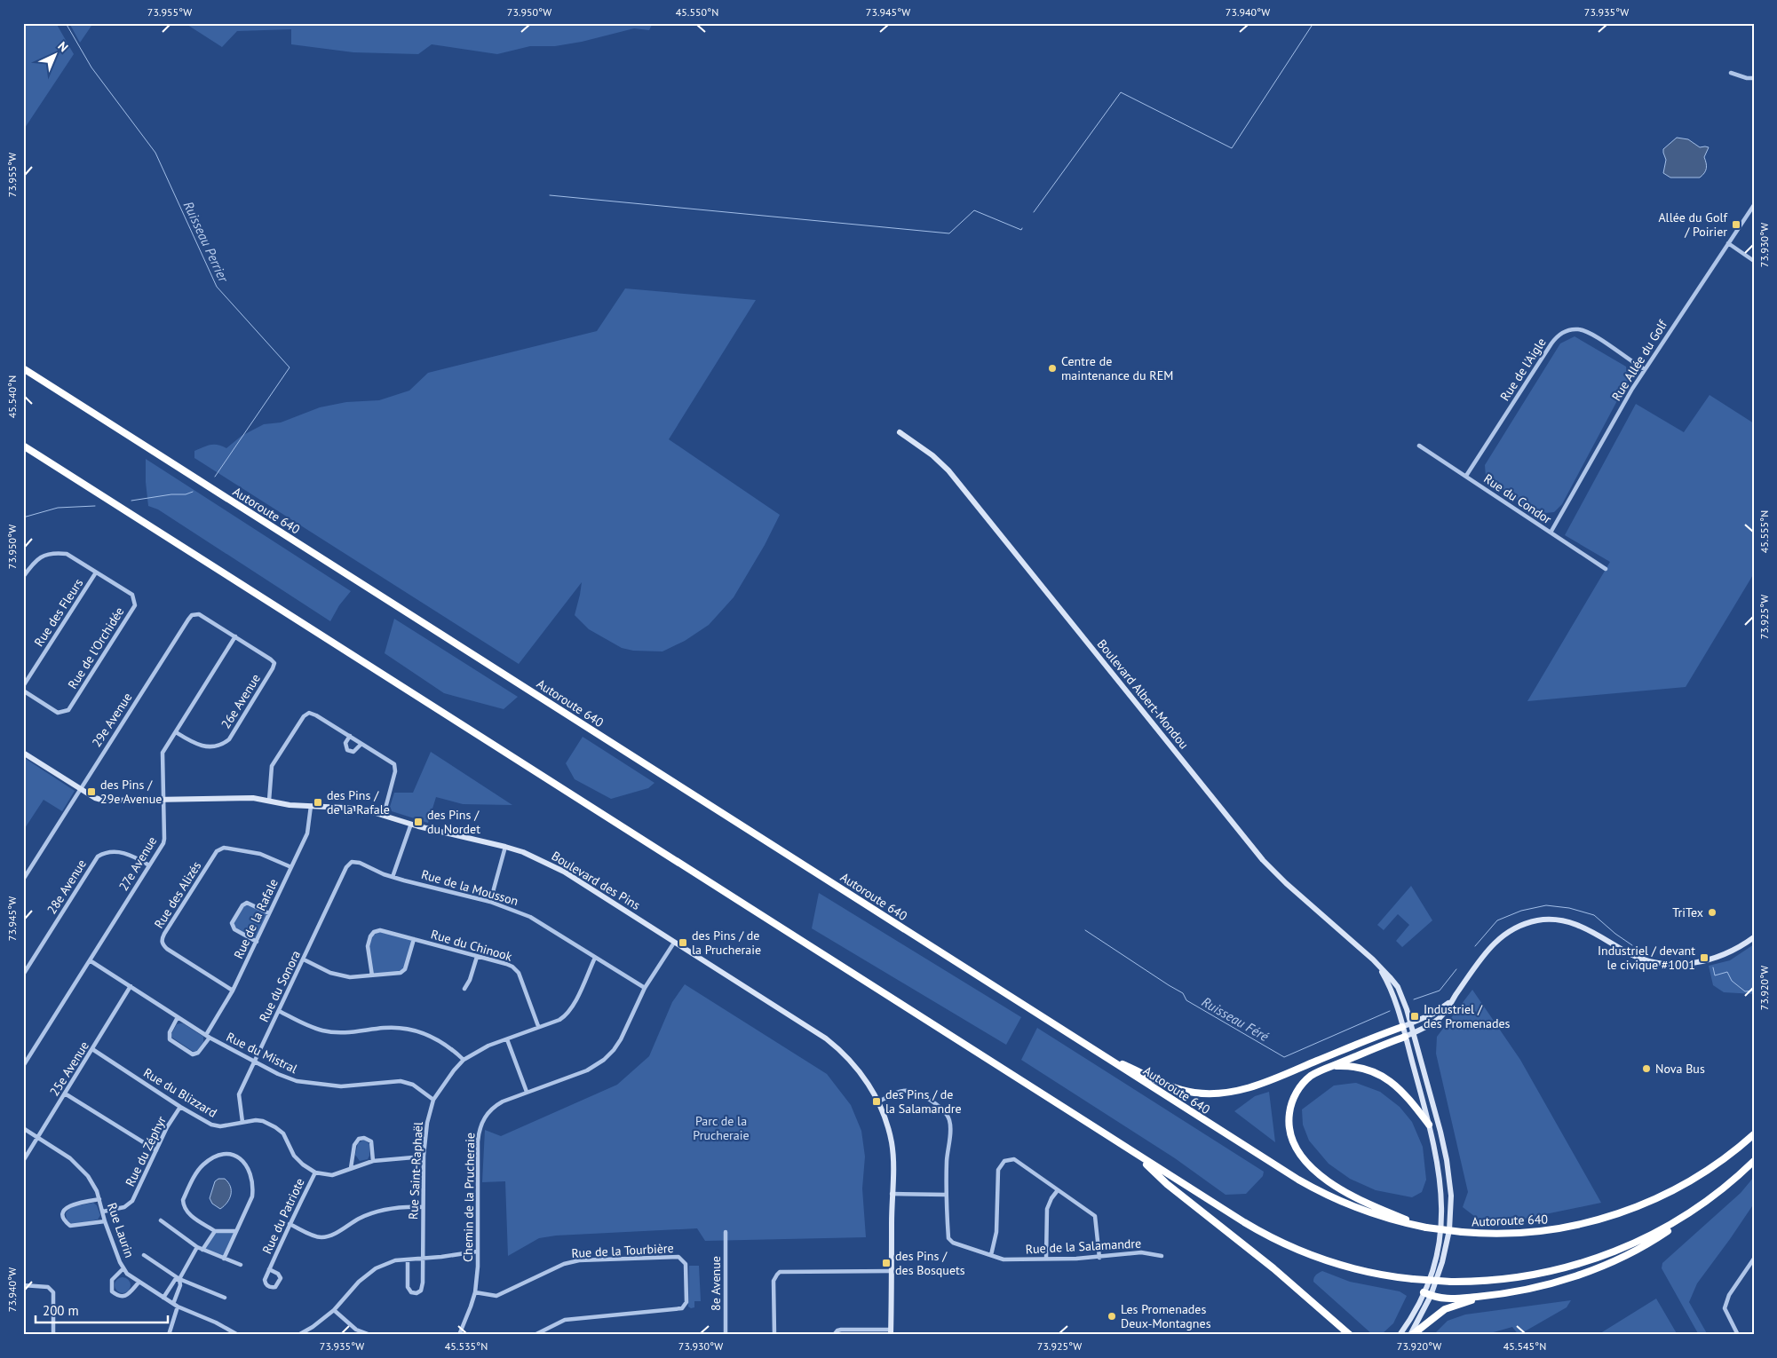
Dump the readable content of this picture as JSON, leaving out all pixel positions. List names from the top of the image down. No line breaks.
{"streets":{"highway":["Autoroute 640"],"street":["Rue Allée du Golf","Rue de l'Aigle","Rue du Condor","Rue des Fleurs","Rue de l'Orchidée","Boulevard Albert-Mondou","26e Avenue","29e Avenue","27e Avenue","Boulevard des Pins","28e Avenue","Rue de la Mousson","Rue des Alizés","Rue de la Rafale","Rue du Chinook","Rue du Sonora","Rue du Mistral","25e Avenue","Rue du Blizzard","Rue du Zéphyr","Rue Saint-Raphaël","Chemin de la Prucheraie","Rue du Patriote","Rue Laurin","Rue de la Salamandre","Rue de la Tourbière","8e Avenue"]},"crossings":[["Rue Allée du Golf","Rue de l'Aigle"],["Rue Allée du Golf","Rue du Condor"],["Rue de l'Aigle","Rue du Condor"],["Rue des Fleurs","Rue de l'Orchidée"],["26e Avenue","29e Avenue"],["26e Avenue","27e Avenue"],["29e Avenue","27e Avenue"],["29e Avenue","Boulevard des Pins"],["27e Avenue","Boulevard des Pins"],["27e Avenue","28e Avenue"],["27e Avenue","Rue du Mistral"],["Boulevard des Pins","Rue de la Rafale"],["Boulevard des Pins","Chemin de la Prucheraie"],["Boulevard des Pins","Rue de la Salamandre"],["Rue de la Mousson","Rue du Sonora"],["Rue de la Mousson","Rue Saint-Raphaël"],["Rue de la Mousson","Chemin de la Prucheraie"],["Rue des Alizés","Rue de la Rafale"],["Rue de la Rafale","Rue du Mistral"],["Rue du Chinook","Rue du Sonora"],["Rue du Chinook","Rue Saint-Raphaël"],["Rue du Sonora","Rue du Mistral"],["Rue du Sonora","Rue du Blizzard"],["Rue du Mistral","25e Avenue"],["Rue du Mistral","Rue Saint-Raphaël"],["25e Avenue","Rue du Blizzard"],["25e Avenue","Rue Laurin"],["Rue du Blizzard","Rue du Zéphyr"],["Rue du Blizzard","Rue du Patriote"],["Rue du Zéphyr","Rue Laurin"],["Chemin de la Prucheraie","Rue de la Tourbière"]],"water":["Ruisseau Perrier","Ruisseau Féré"],"parks":["Parc de la Prucheraie"],"places":{"transit":["Allée du Golf / Poirier","des Pins / 29e Avenue","des Pins / de la Rafale","des Pins / du Nordet","des Pins / de la Prucheraie","Industriel / devant le civique #1001","Industriel / des Promenades","des Pins / de la Salamandre","des Pins / des Bosquets"],"other":["Centre de maintenance du REM","TriTex","Nova Bus","Les Promenades Deux-Montagnes"]},"scale_bar":"200 m","north":"top right","coordinates":["73.955°W","73.950°W","45.550°N","73.945°W","73.940°W","73.935°W","73.930°W","45.540°N","45.555°N","73.925°W","73.920°W","45.535°N","45.545°N"]}
